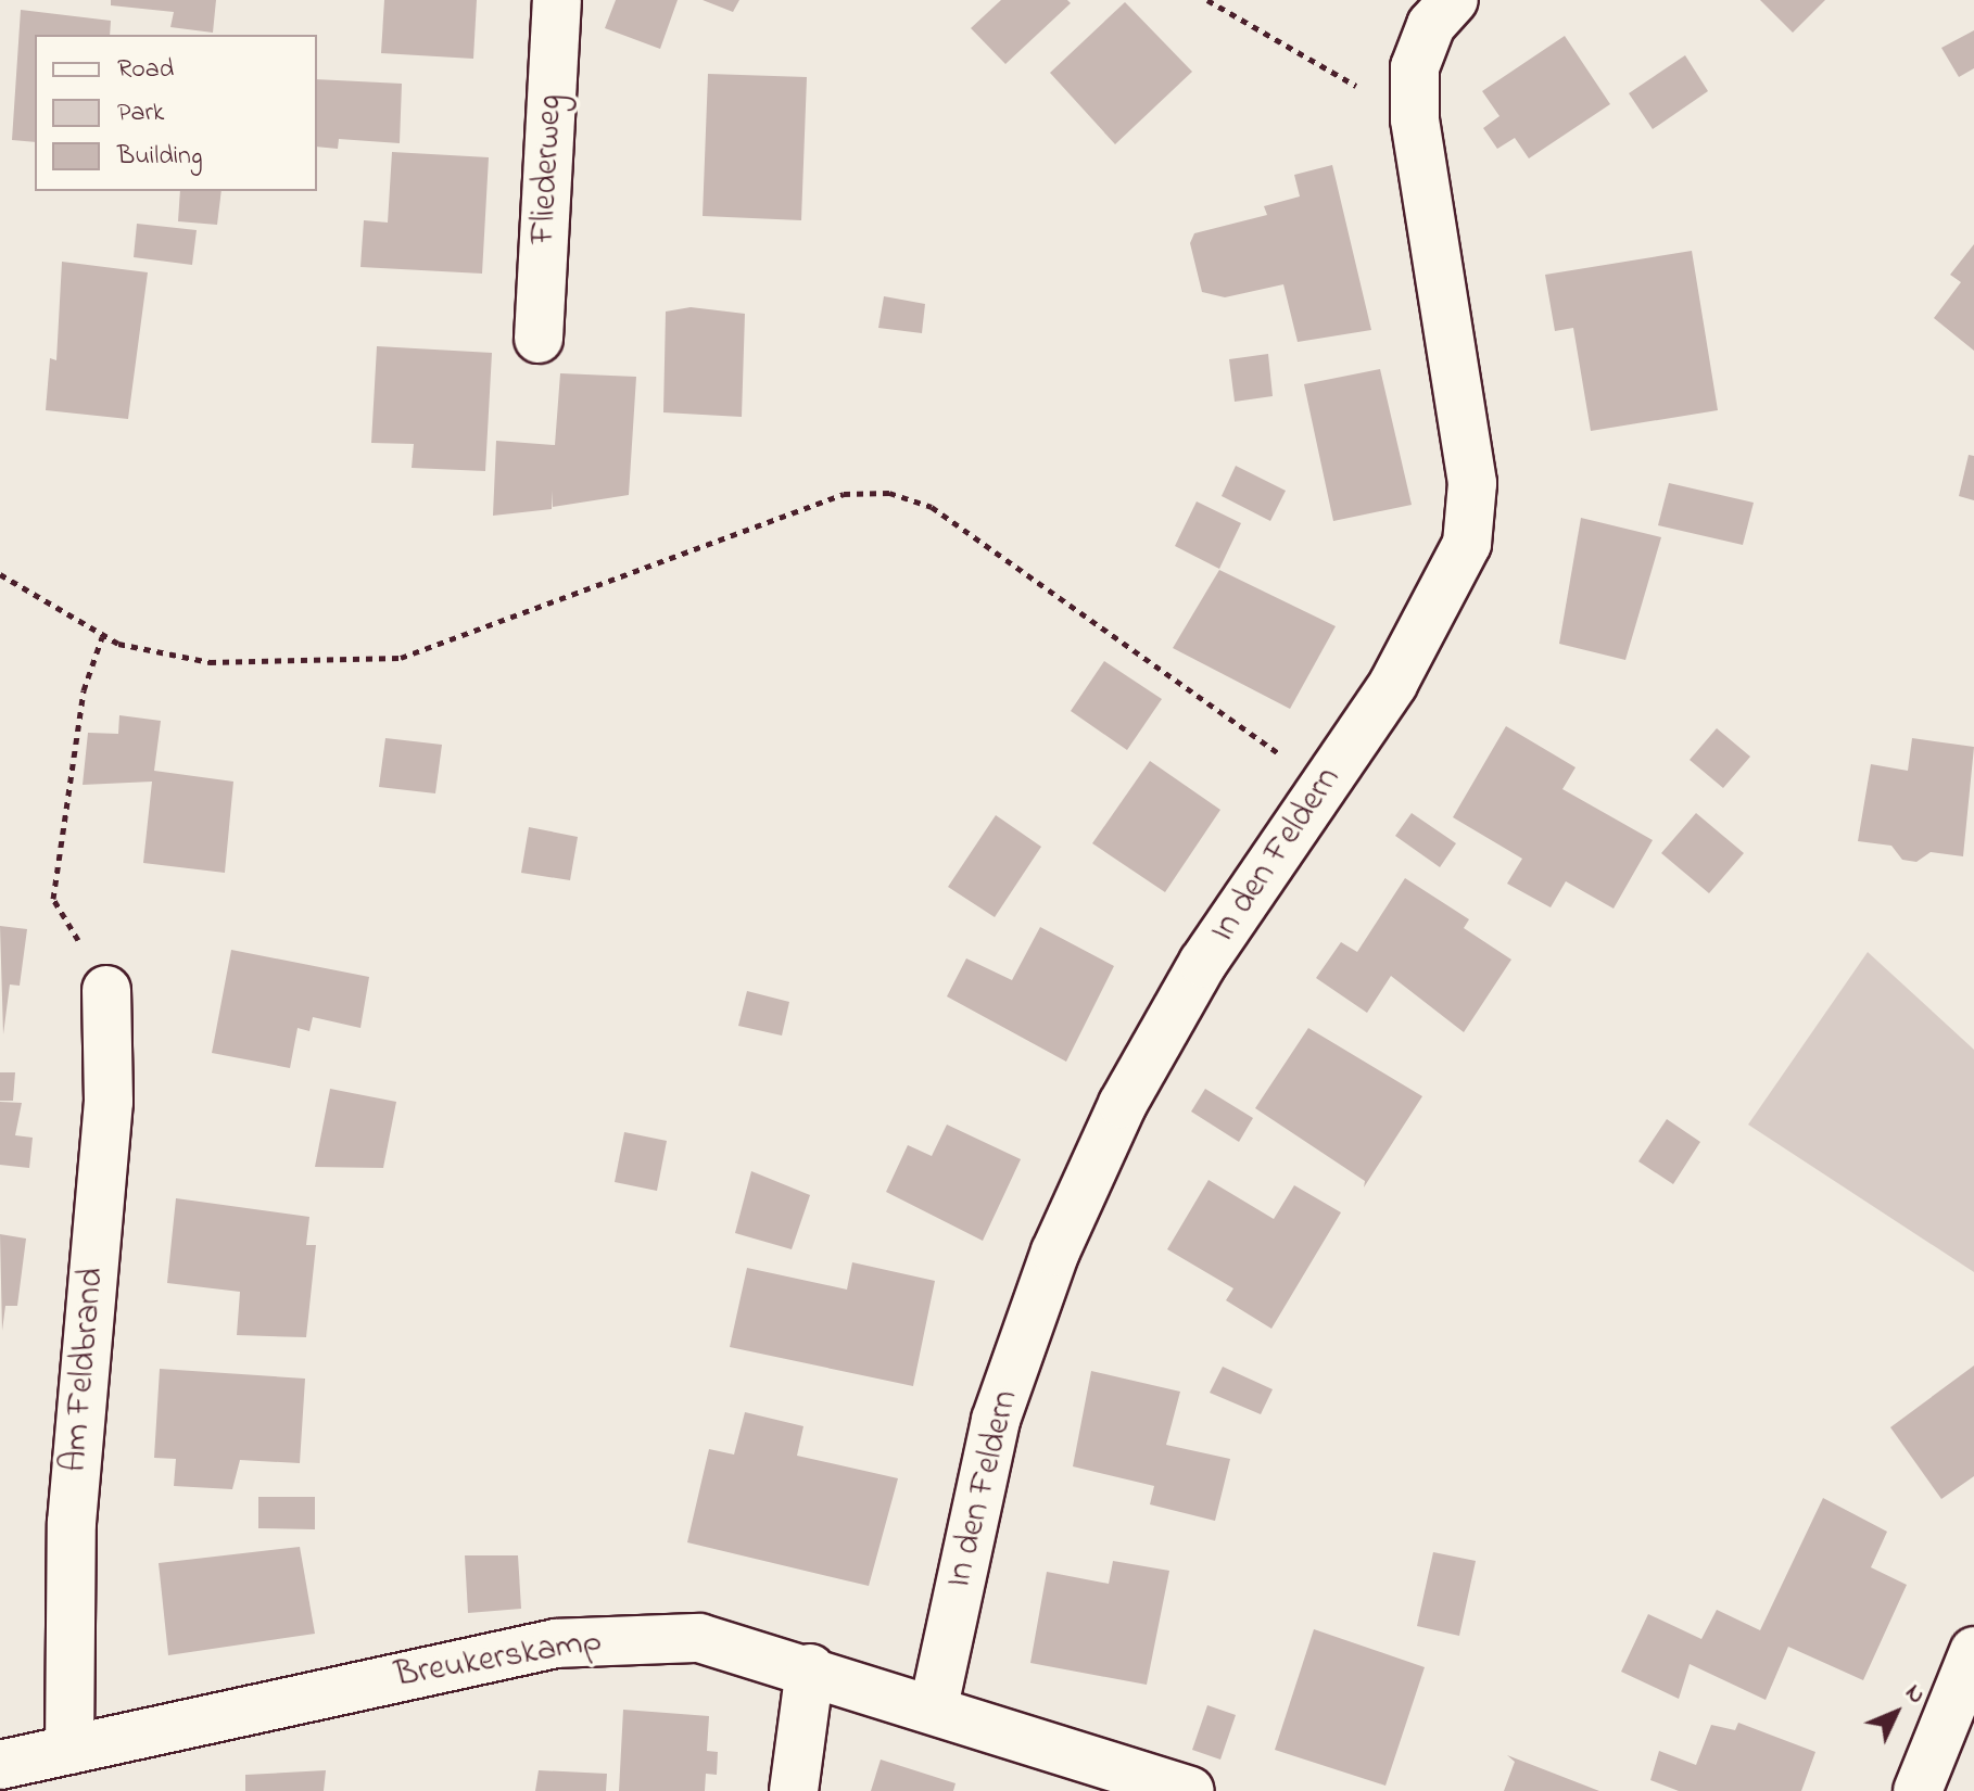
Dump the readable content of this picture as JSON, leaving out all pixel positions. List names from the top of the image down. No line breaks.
{"streets":{"street":["Fliederweg","In den Feldern","Am Feldbrand","Breukerskamp"]},"crossings":[["In den Feldern","Breukerskamp"],["Am Feldbrand","Breukerskamp"]],"legend":["Road","Park","Building"],"north":"top right"}
